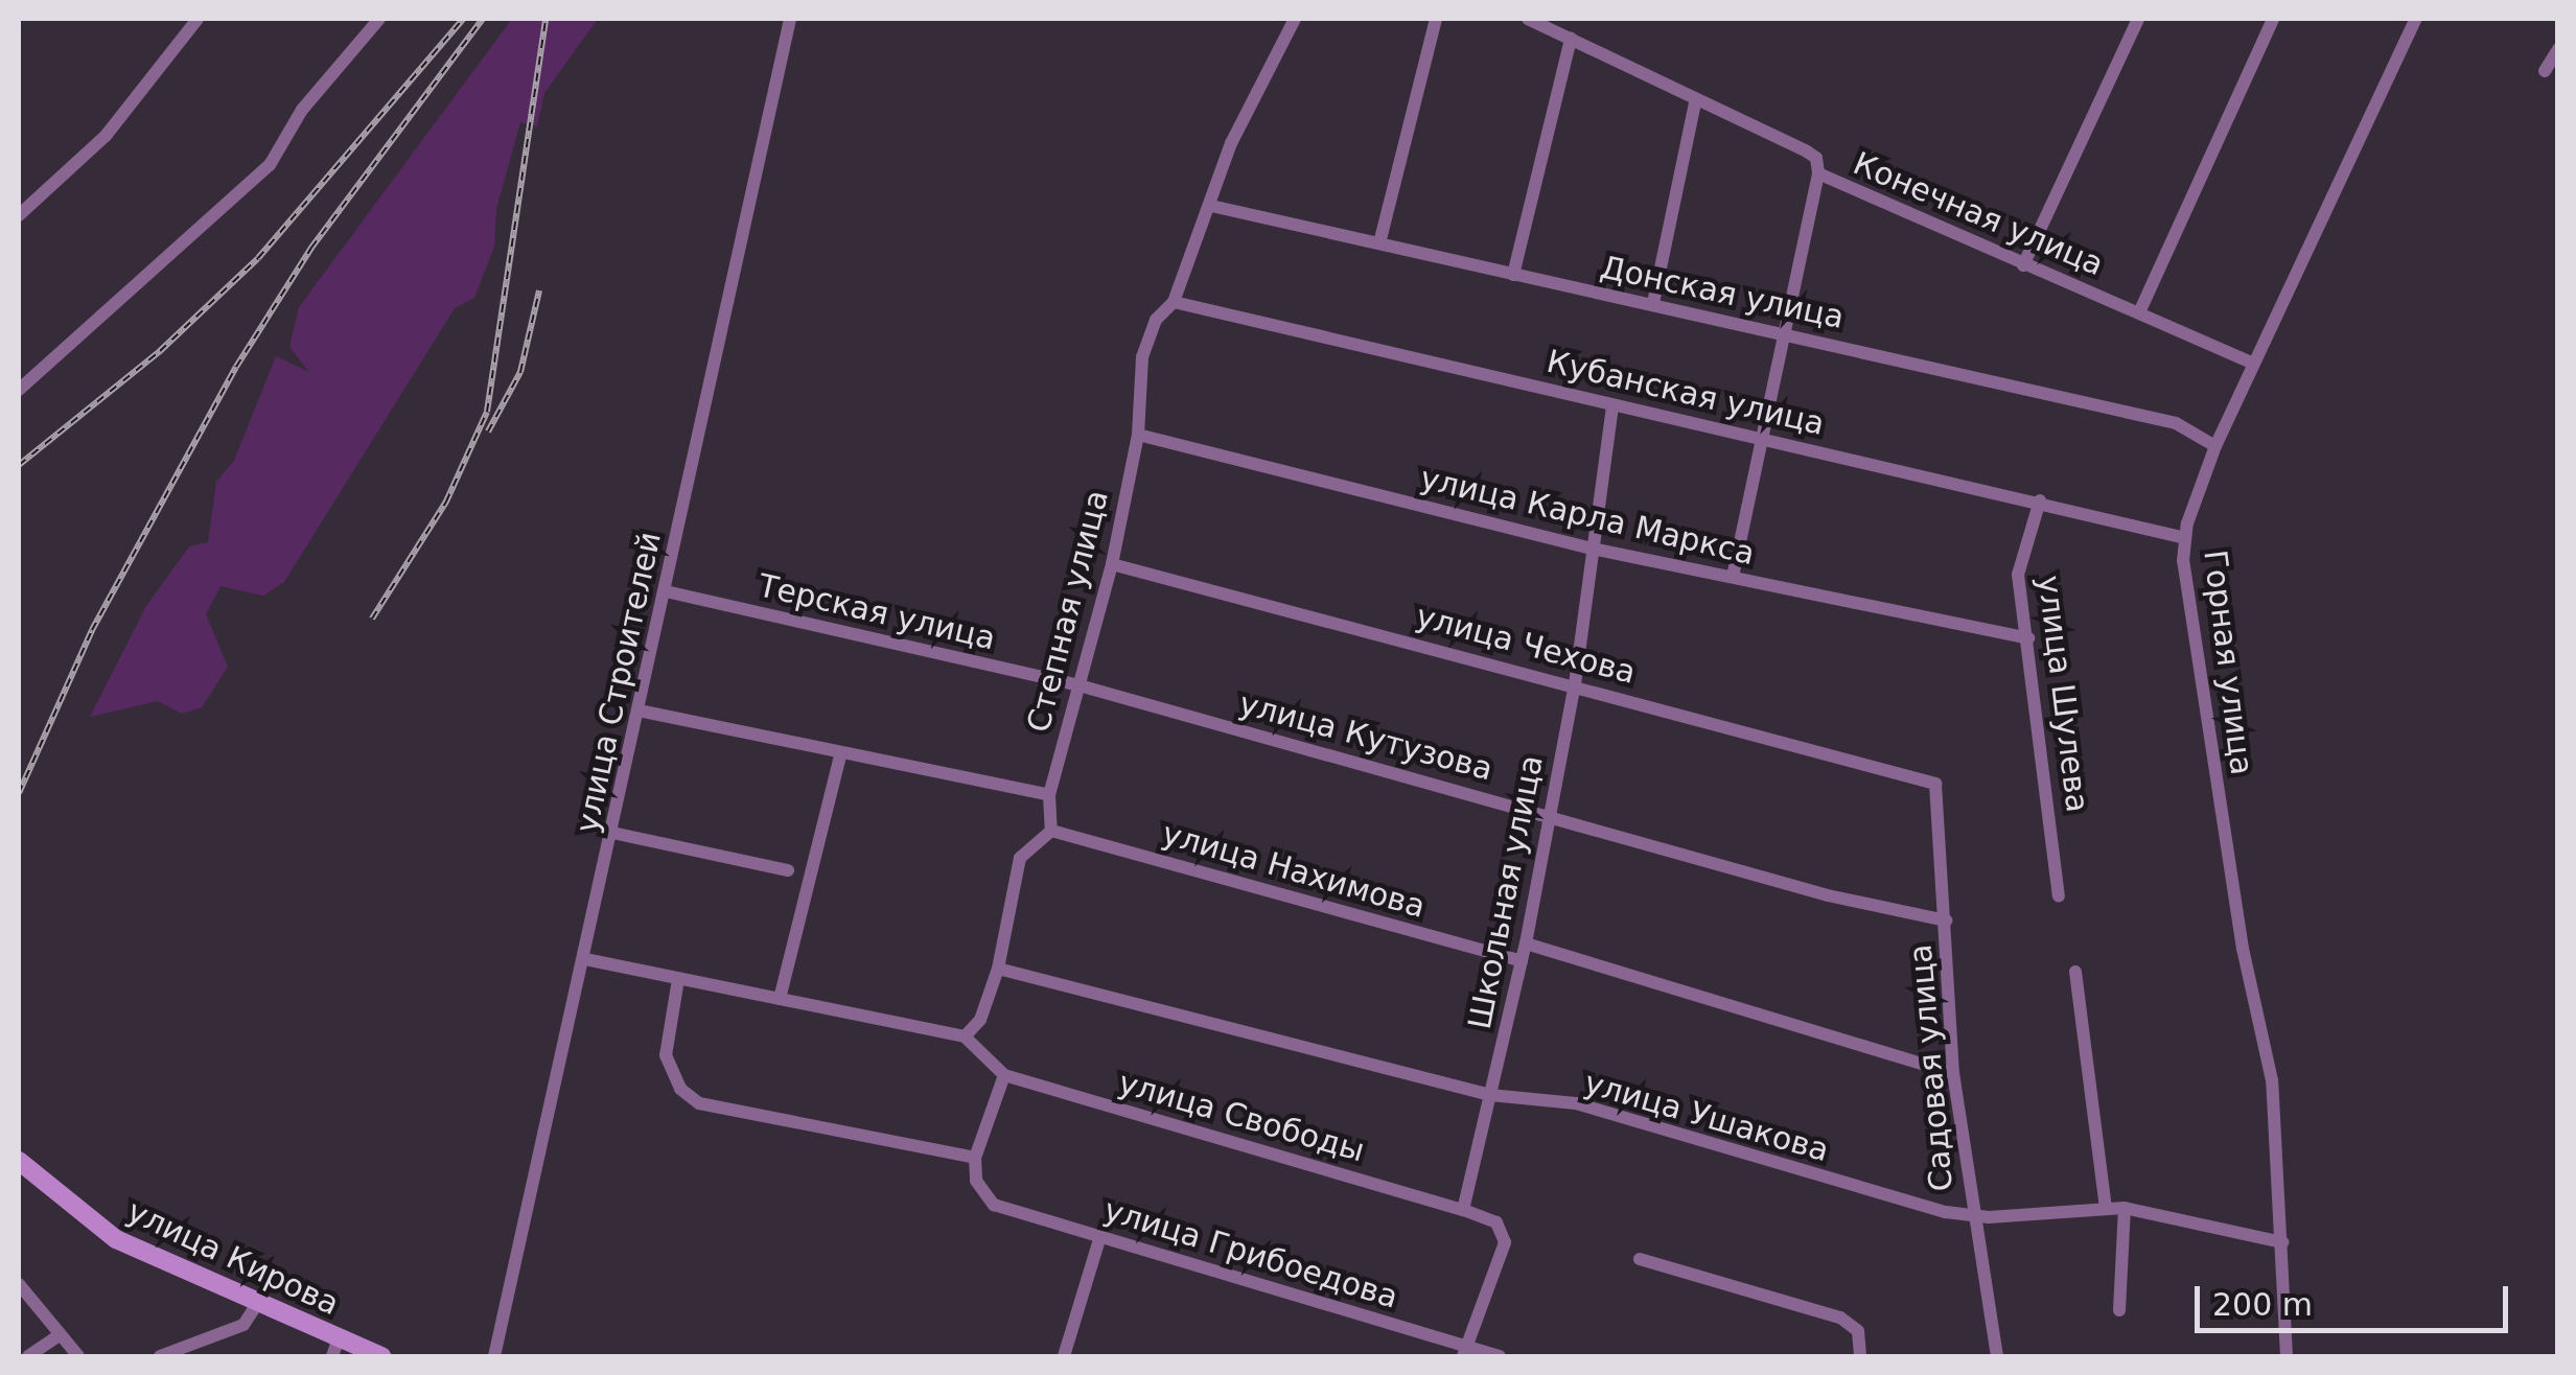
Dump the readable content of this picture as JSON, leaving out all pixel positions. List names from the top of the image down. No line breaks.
{"streets":{"main road":["улица Кирова"],"street":["Конечная улица","Донская улица","Кубанская улица","улица Карла Маркса","Степная улица","Терская улица","улица Чехова","Горная улица","улица Строителей","улица Шулева","улица Кутузова","улица Нахимова","Школьная улица","Садовая улица","улица Свободы","улица Ушакова","улица Грибоедова"]},"crossings":[["Конечная улица","Горная улица"],["Донская улица","Степная улица"],["Донская улица","Горная улица"],["Кубанская улица","Степная улица"],["Кубанская улица","Горная улица"],["Кубанская улица","улица Шулева"],["Кубанская улица","Школьная улица"],["улица Карла Маркса","Степная улица"],["улица Карла Маркса","улица Шулева"],["улица Карла Маркса","Школьная улица"],["Степная улица","Терская улица"],["Степная улица","улица Чехова"],["Степная улица","улица Кутузова"],["Степная улица","улица Нахимова"],["Терская улица","улица Строителей"],["Терская улица","улица Кутузова"],["улица Чехова","Школьная улица"],["улица Чехова","Садовая улица"],["Горная улица","улица Ушакова"],["улица Кутузова","Школьная улица"],["улица Кутузова","Садовая улица"],["улица Нахимова","Школьная улица"],["Школьная улица","улица Свободы"],["Школьная улица","улица Ушакова"],["Садовая улица","улица Ушакова"]],"scale_bar":"200 m"}
